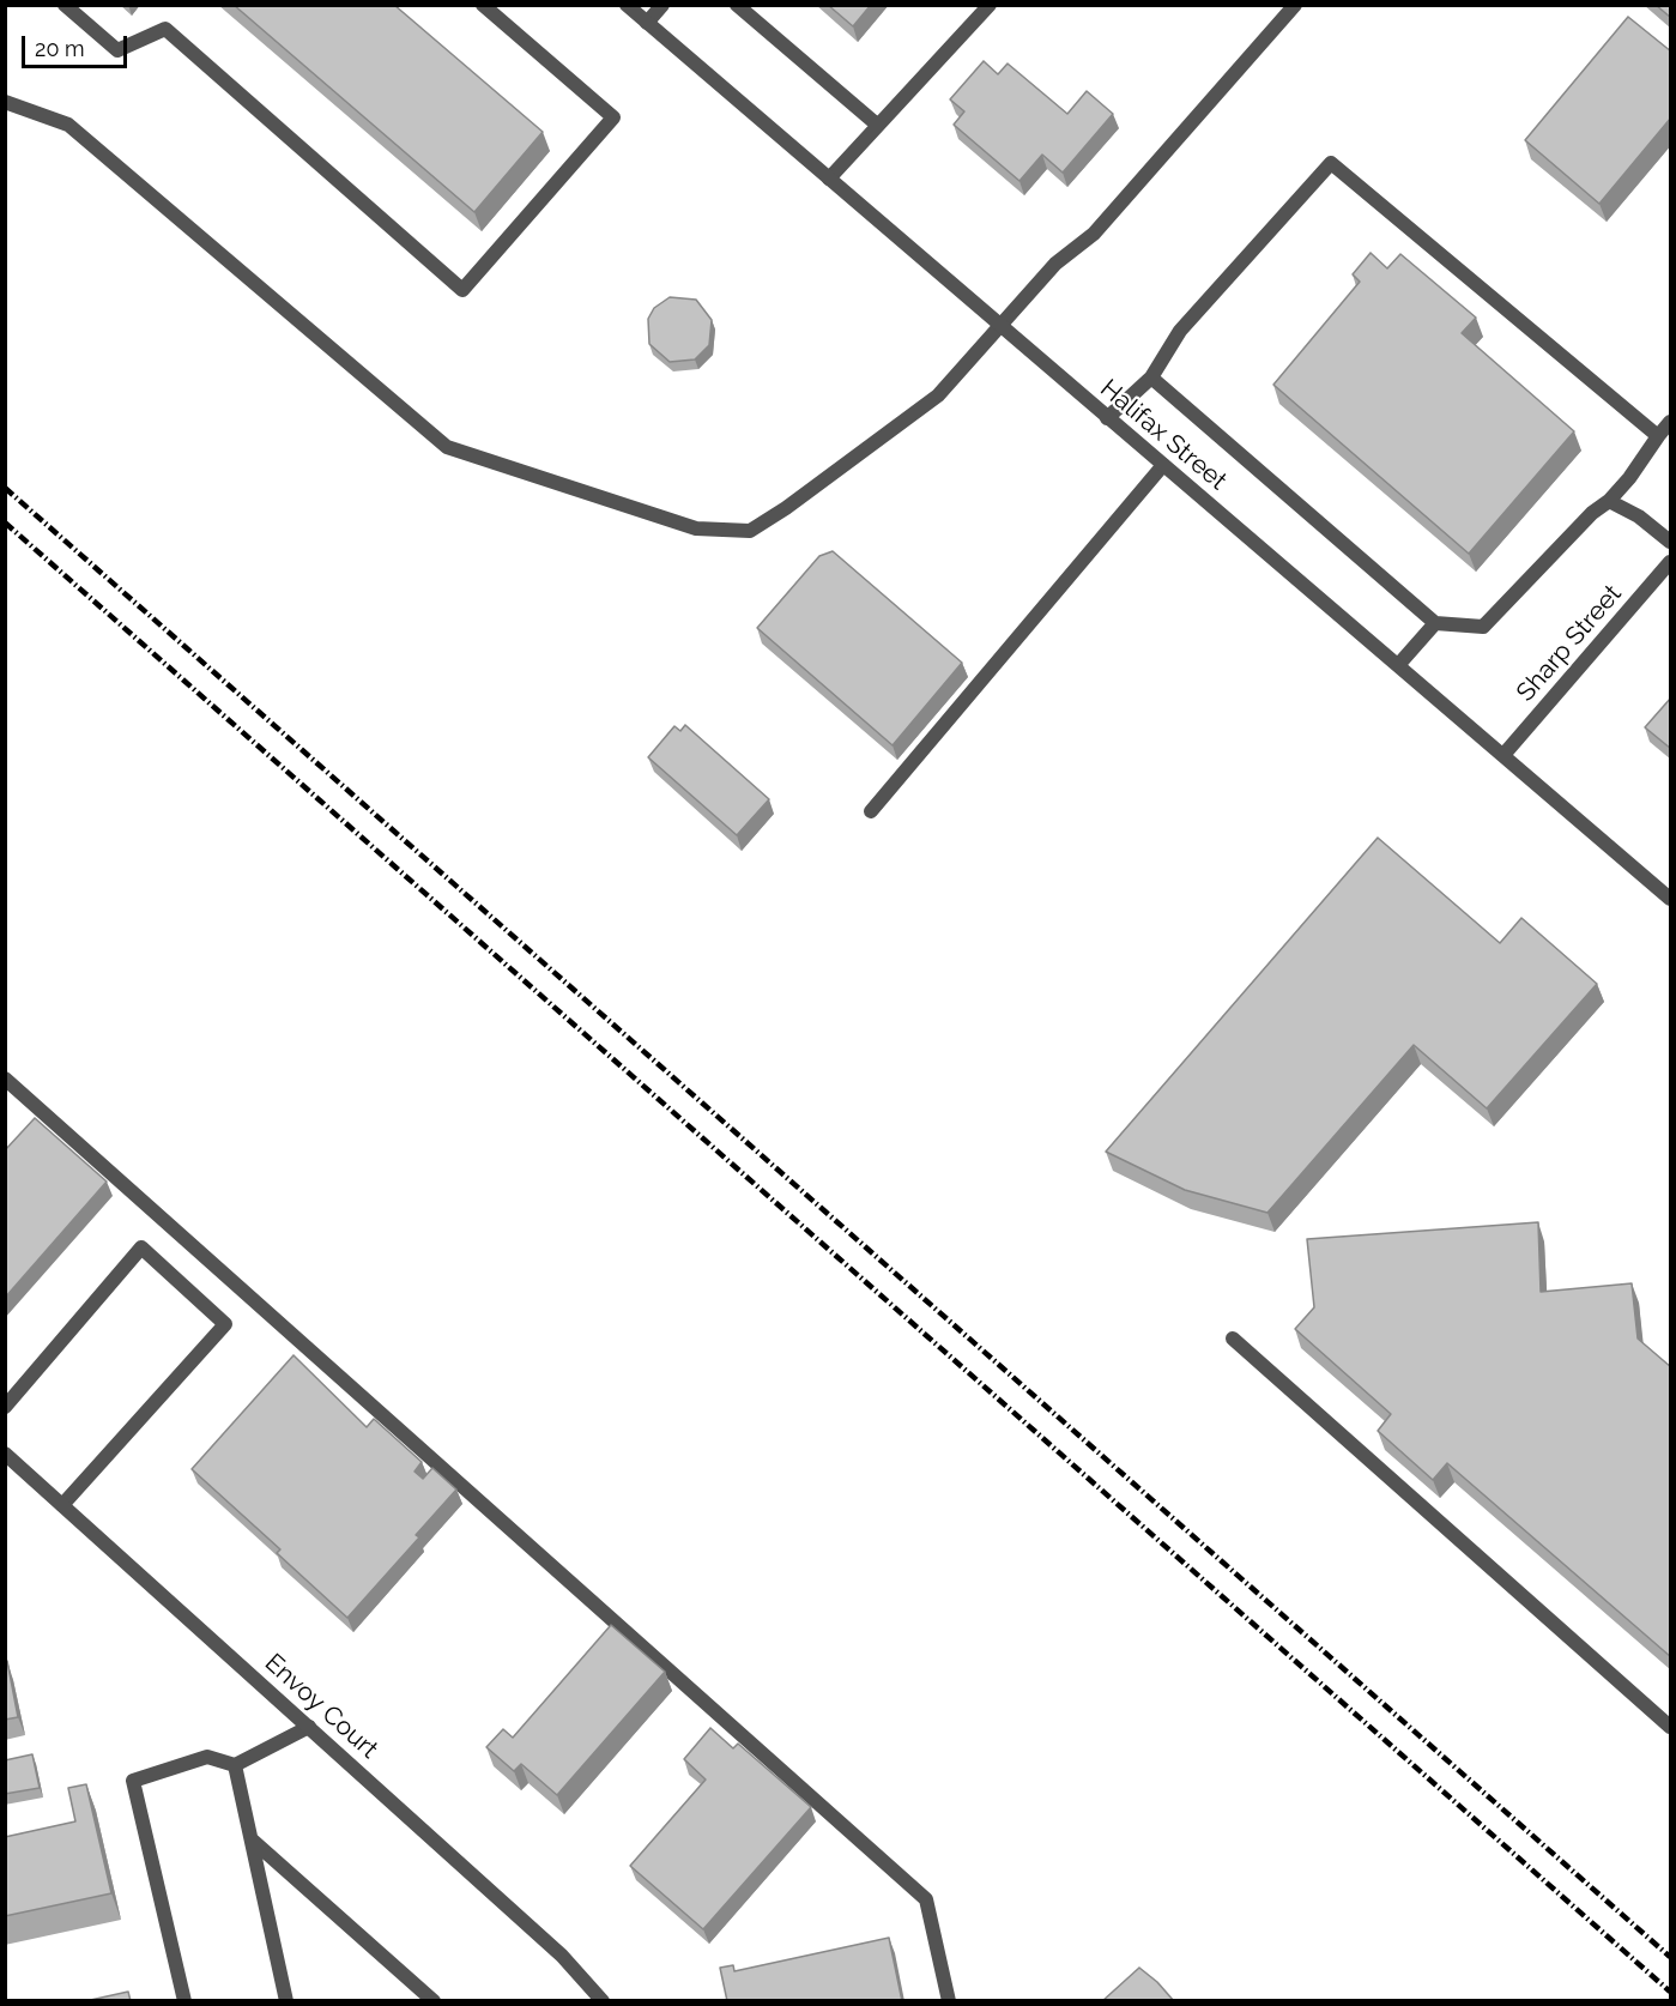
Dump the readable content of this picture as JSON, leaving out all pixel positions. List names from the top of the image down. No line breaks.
{"streets":{"street":["Halifax Street","Sharp Street","Envoy Court"]},"crossings":[["Halifax Street","Sharp Street"]],"scale_bar":"20 m"}
